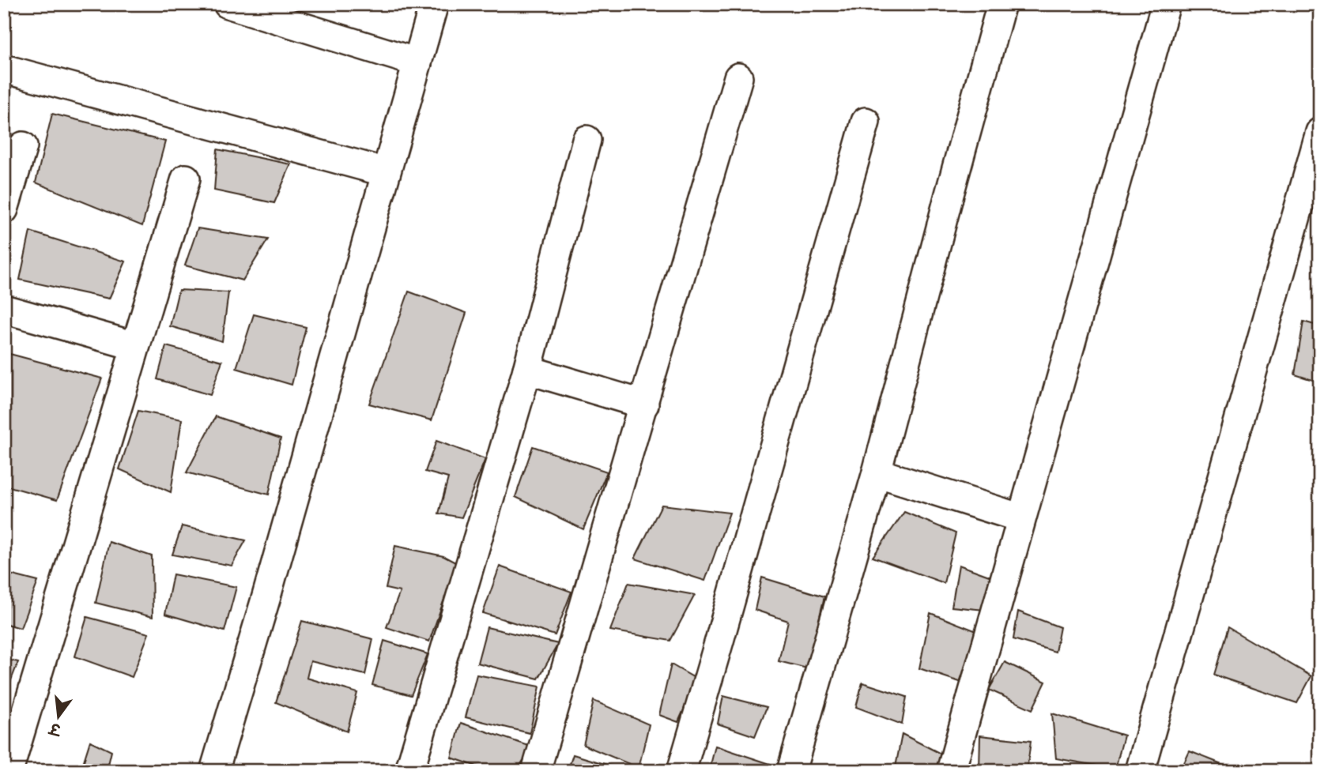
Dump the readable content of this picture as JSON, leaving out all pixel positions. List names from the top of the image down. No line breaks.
{"north":"bottom"}
